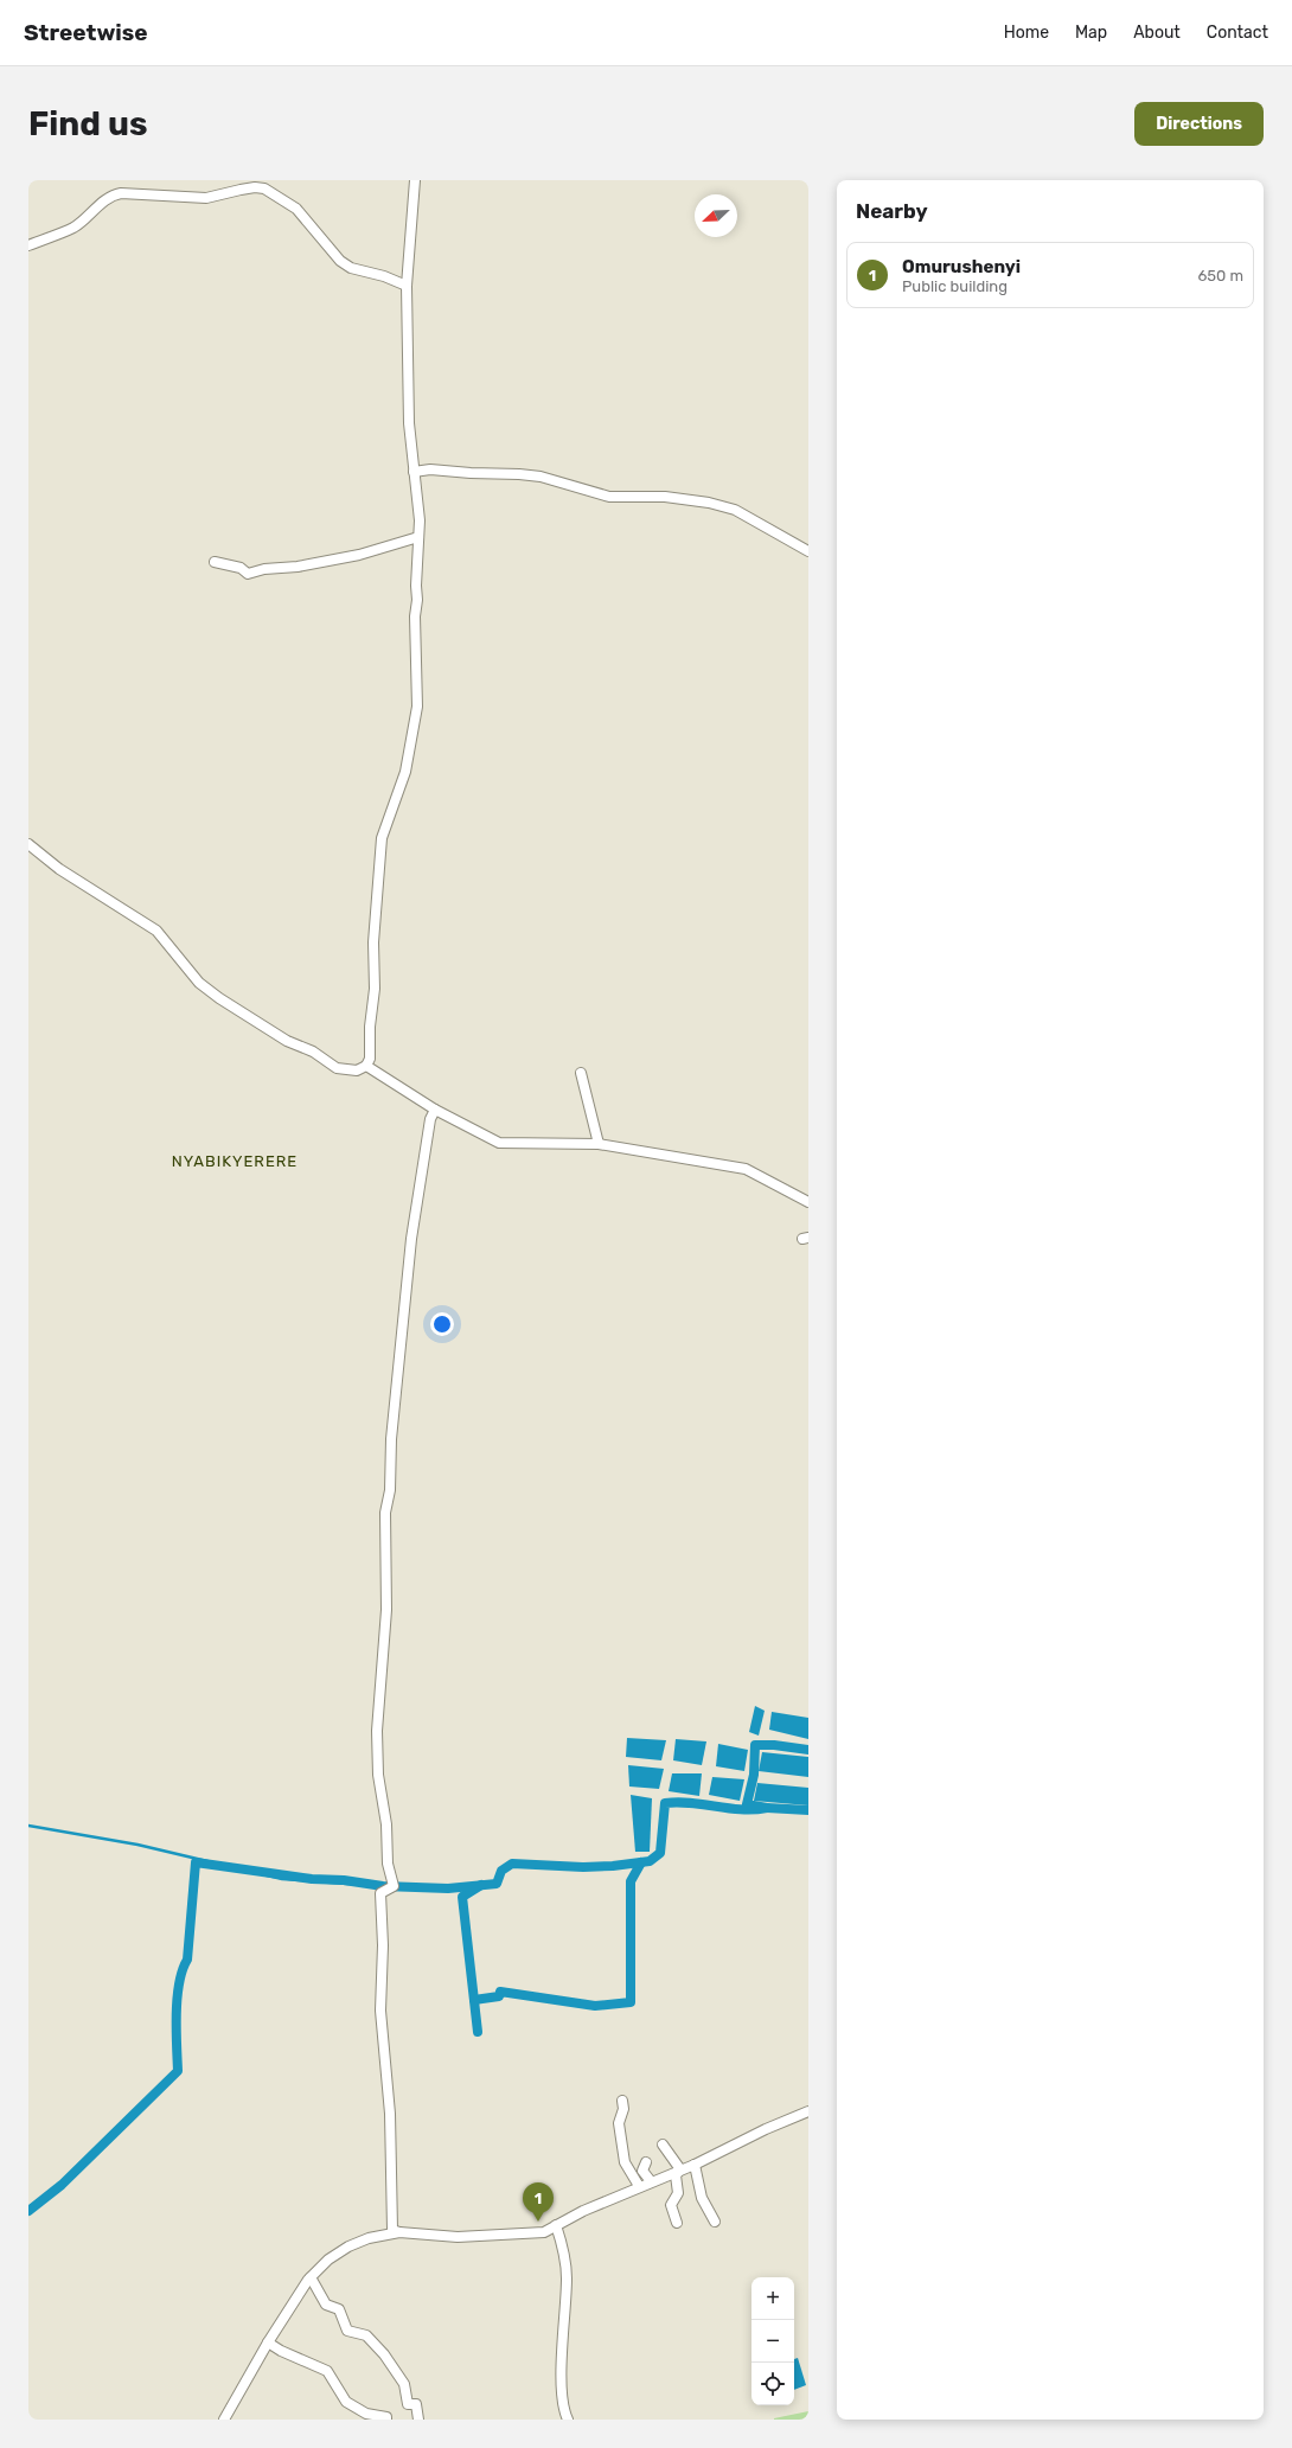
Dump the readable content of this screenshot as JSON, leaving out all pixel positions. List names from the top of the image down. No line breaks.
{"districts":["NYABIKYERERE"],"north":"bottom left","page":{"header":"Streetwise","nav":["Home","Map","About","Contact"],"buttons":"Directions","title":"Find us","heading":"Nearby","list":[{"mark":"1","name":"Omurushenyi","note":"Public building","value":"650 m"}],"pins":"1","map_buttons":["+","−"]}}
